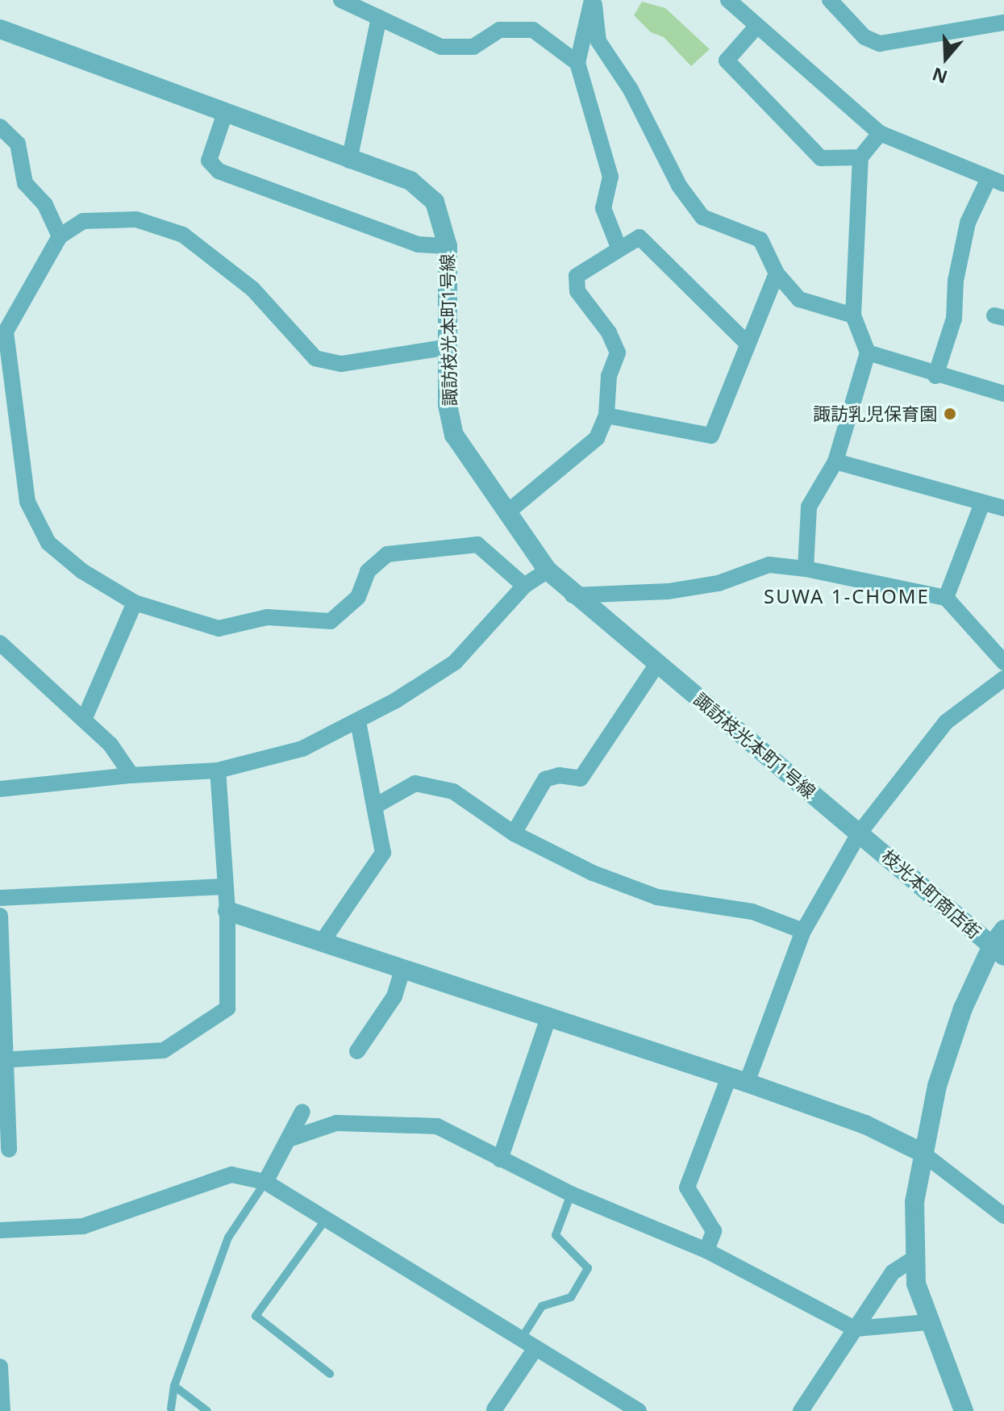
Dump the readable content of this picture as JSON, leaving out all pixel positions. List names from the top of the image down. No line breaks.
{"streets":{"street":["諏訪枝光本町1号線","枝光本町商店街"]},"crossings":[["諏訪枝光本町1号線","枝光本町商店街"]],"districts":["SUWA 1-CHOME"],"places":["諏訪乳児保育園"],"north":"bottom"}
